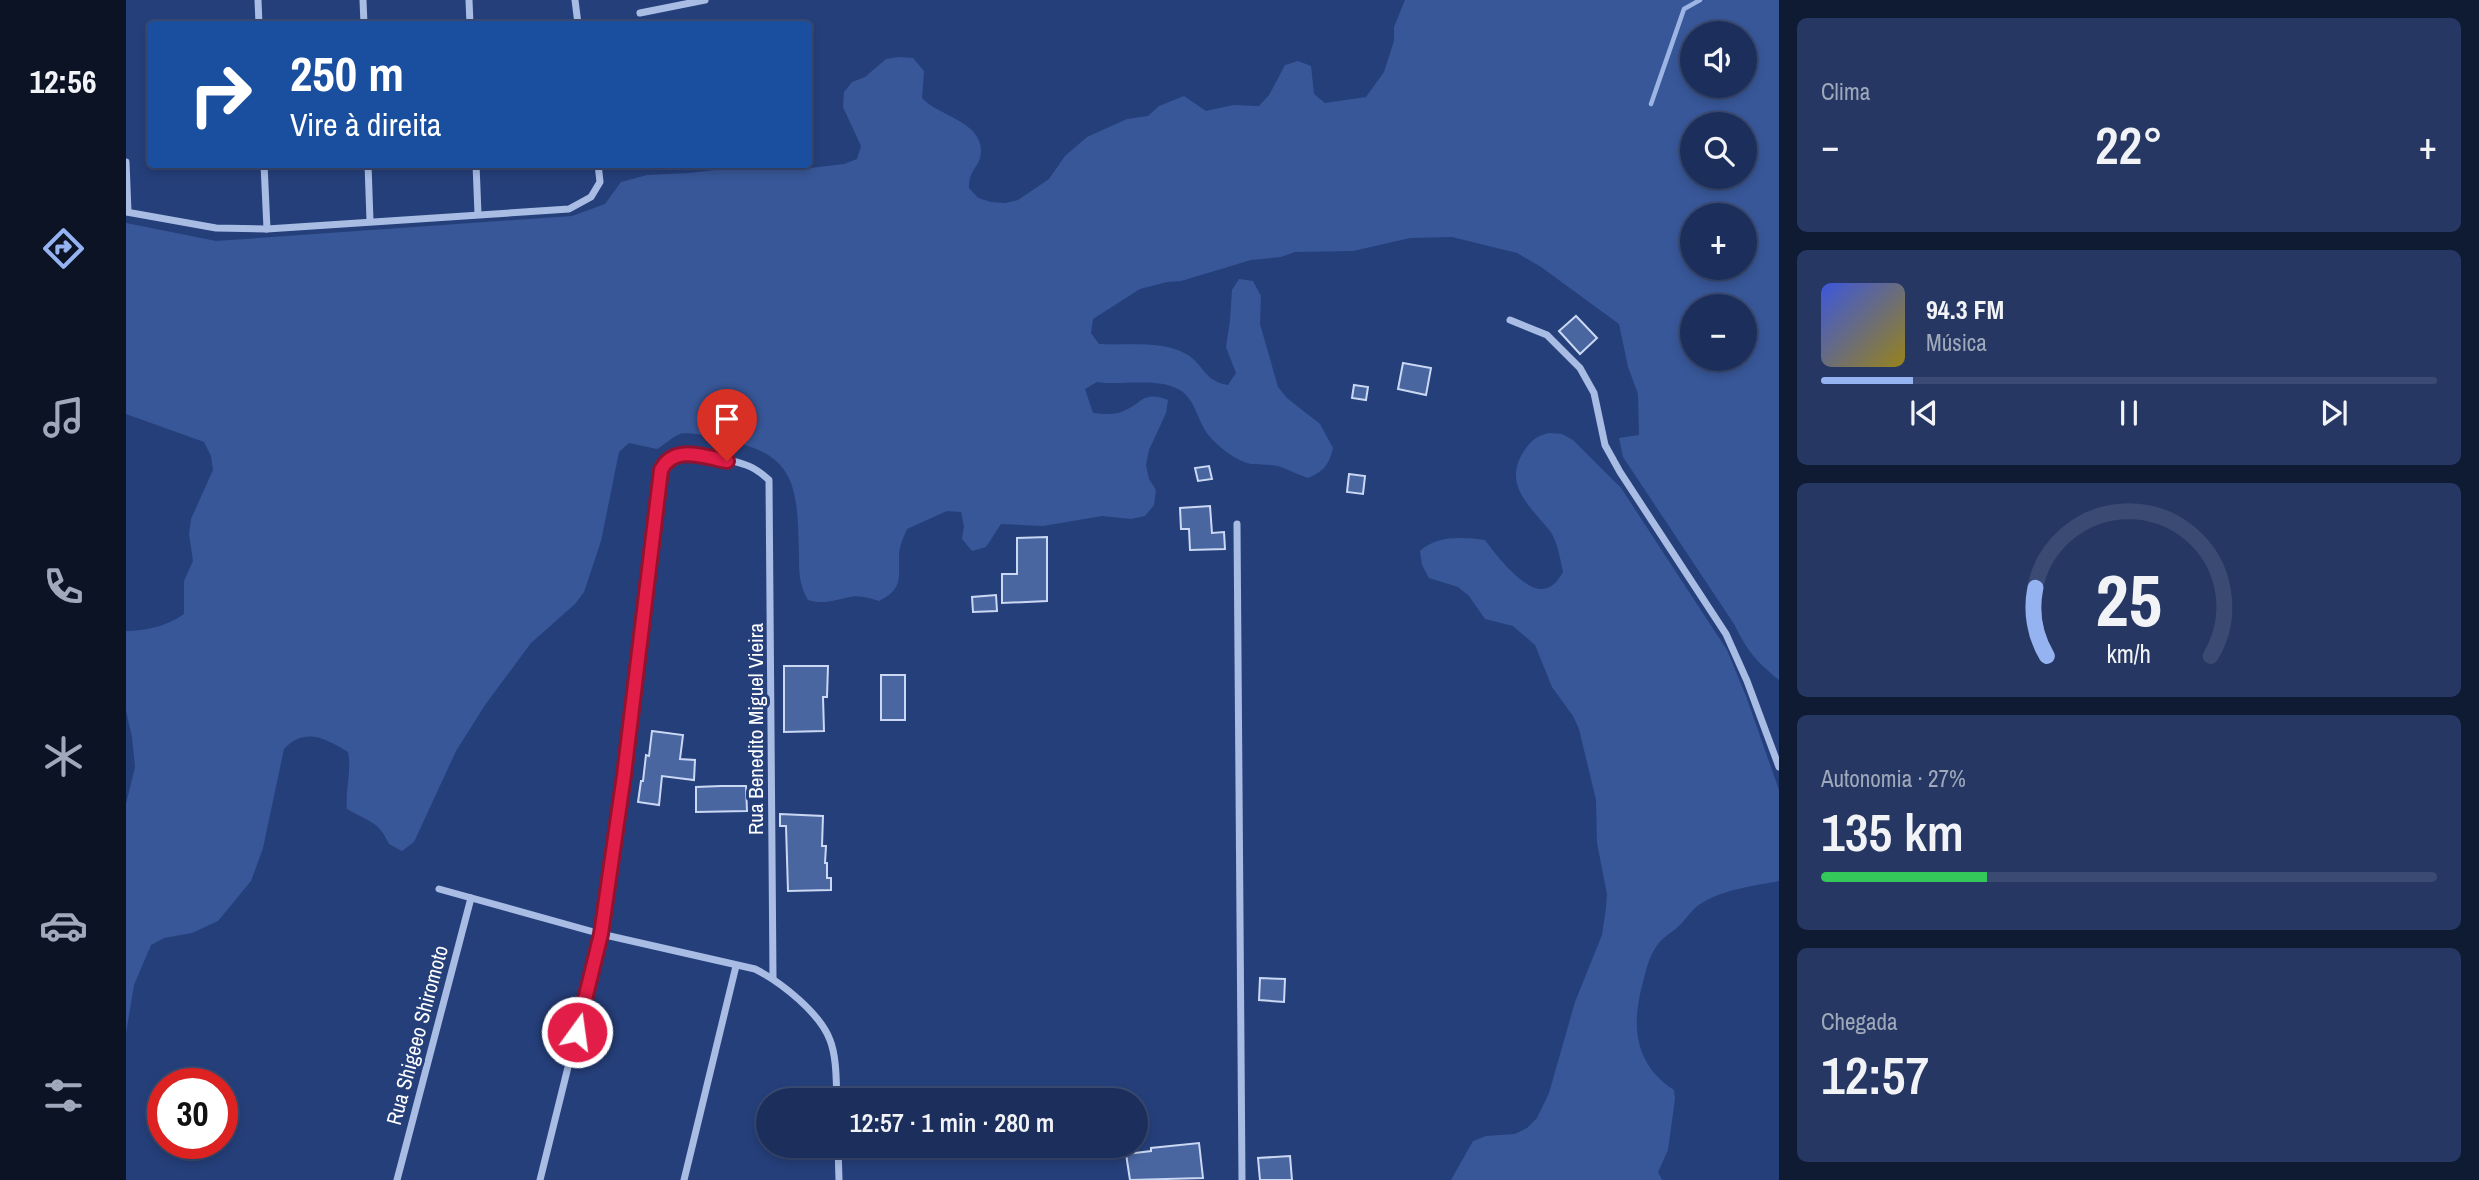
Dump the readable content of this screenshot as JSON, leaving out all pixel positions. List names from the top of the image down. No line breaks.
{"streets":{"street":["Rua Benedito Miguel Vieira","Rua Shigeeo Shiromoto"]},"page":{"tabs":"12:56","tile":["Clima",["Autonomia · 27%","135 km"],["Chegada","12:57"]],"map_buttons":["+","−"],"turn":["250 m","Vire à direita"],"heat":["−","22°","+"],"song":["94.3 FM","Música"],"limit":"30","trip":"12:57 · 1 min · 280 m","gauge":["25","km/h"]}}
